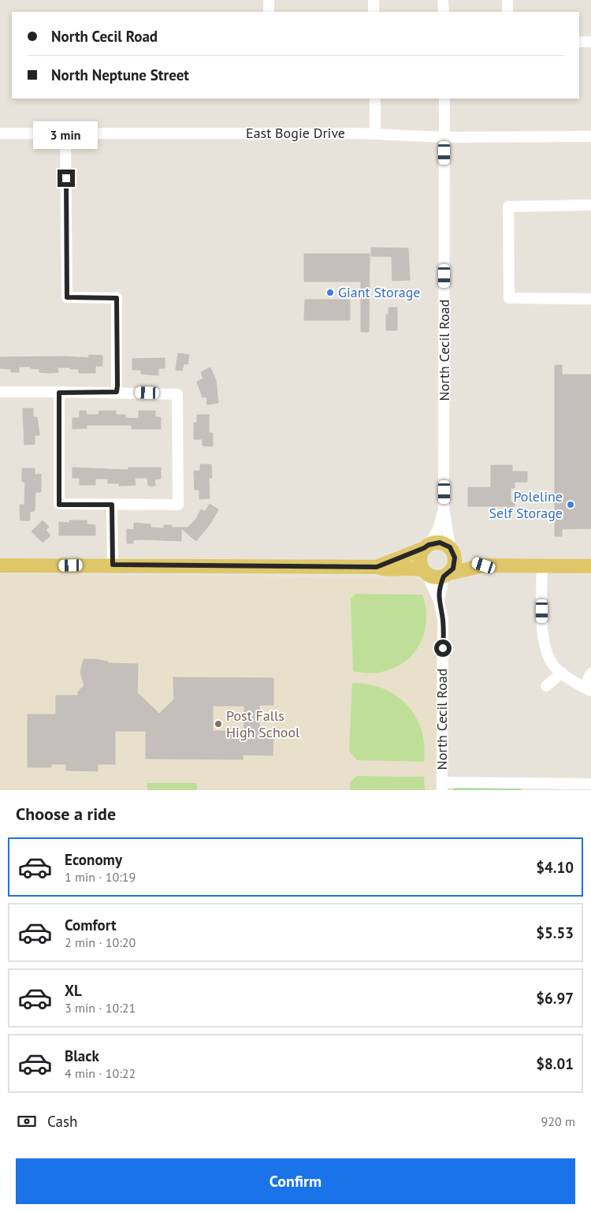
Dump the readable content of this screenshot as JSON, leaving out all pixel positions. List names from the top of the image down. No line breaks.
{"streets":{"street":["East Bogie Drive","North Cecil Road"]},"crossings":[["East Bogie Drive","North Cecil Road"]],"places":["Giant Storage","Poleline Self Storage","Post Falls High School"],"page":{"banner":["North Cecil Road","North Neptune Street"],"bubble":"3 min","heading":"Choose a ride","list":[{"name":"Economy","note":"1 min · 10:19","value":"$4.10"},{"name":"Comfort","note":"2 min · 10:20","value":"$5.53"},{"name":"XL","note":"3 min · 10:21","value":"$6.97"},{"name":"Black","note":"4 min · 10:22","value":"$8.01"}],"pay":["Cash","920 m"],"buttons":"Confirm"}}
